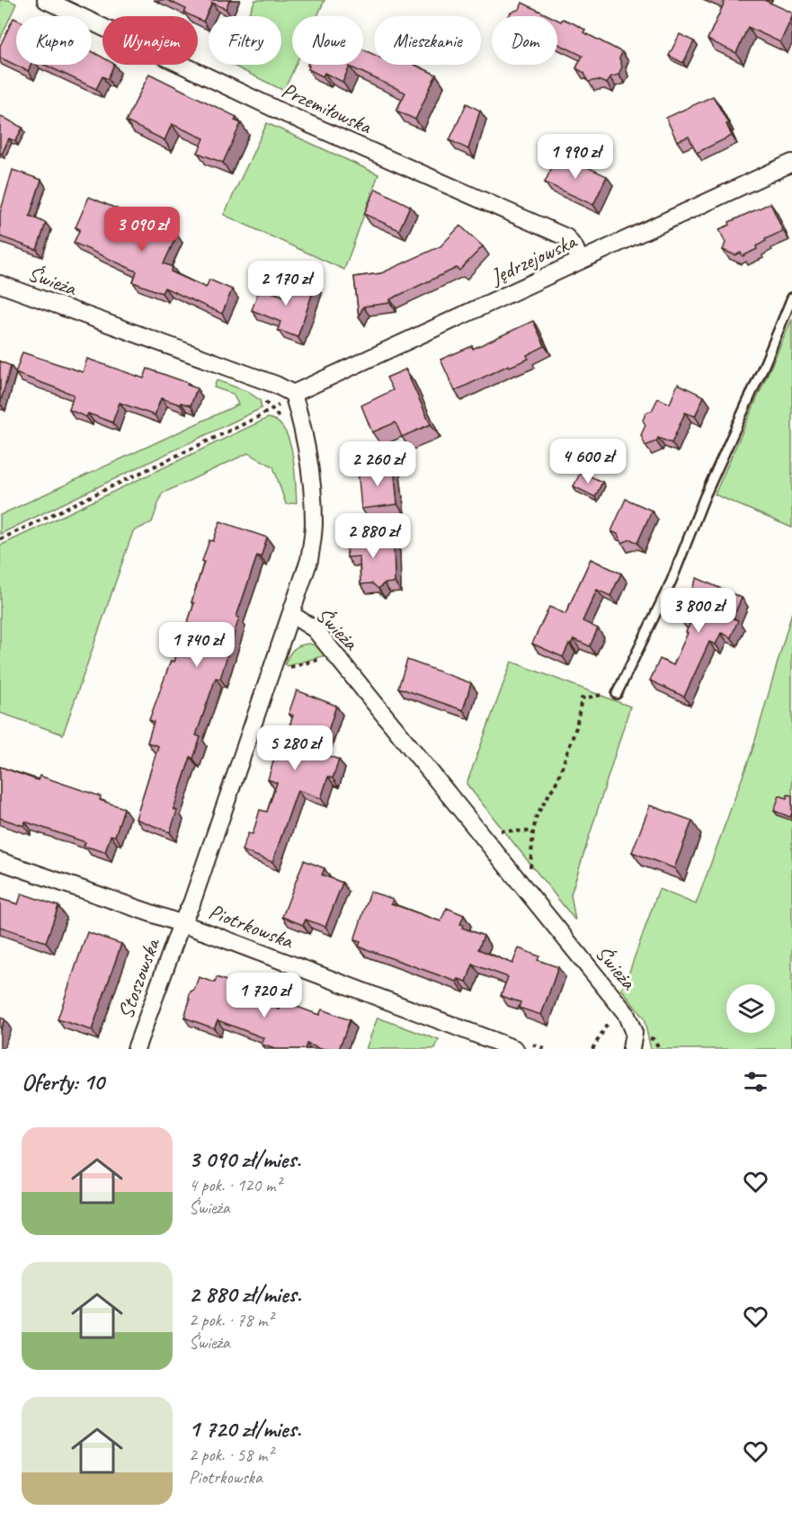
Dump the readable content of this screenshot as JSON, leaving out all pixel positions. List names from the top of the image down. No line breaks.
{"streets":{"street":["Przemiłowska","Jędrzejowska","Świeża","Piotrkowska","Stoszowska"]},"crossings":[["Przemiłowska","Jędrzejowska"],["Jędrzejowska","Świeża"],["Świeża","Stoszowska"],["Piotrkowska","Stoszowska"]],"page":{"chip":["Kupno","Wynajem","Filtry","Nowe","Mieszkanie","Dom"],"price":["1 990 zł","3 090 zł","2 170 zł","4 600 zł","2 260 zł","2 880 zł","3 800 zł","1 740 zł","5 280 zł","1 720 zł"],"heading":"Oferty: 10","list":[{"name":"3 090 zł/mies.","note":"4 pok. · 120 m² · Świeża"},{"name":"2 880 zł/mies.","note":"2 pok. · 78 m² · Świeża"},{"name":"1 720 zł/mies.","note":"2 pok. · 58 m² · Piotrkowska"}]}}
